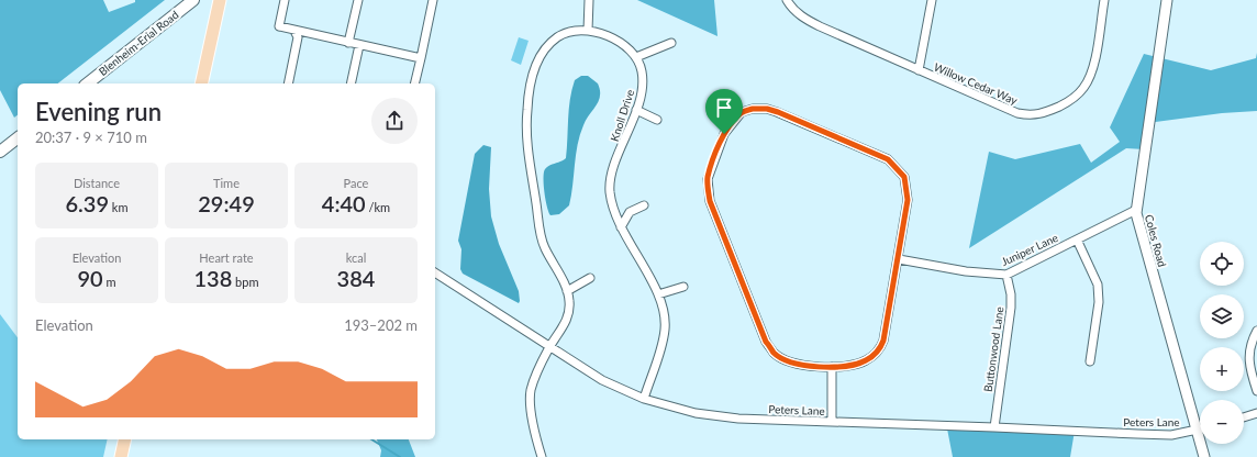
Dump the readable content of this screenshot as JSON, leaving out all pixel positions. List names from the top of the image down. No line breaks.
{"streets":{"main road":["Blenheim-Erial Road"],"street":["Willow Cedar Way","Knoll Drive","Coles Road","Juniper Lane","Buttonwood Lane","Peters Lane"]},"crossings":[["Knoll Drive","Peters Lane"],["Coles Road","Juniper Lane"],["Coles Road","Peters Lane"],["Juniper Lane","Buttonwood Lane"],["Buttonwood Lane","Peters Lane"]],"page":{"heading":["Evening run","20:37 · 9 × 710 m"],"stats":[["Distance","6.39 km"],["Time","29:49"],["Pace","4:40 /km"],["Elevation","90 m"],["Heart rate","138 bpm"],["kcal","384"]],"map_buttons":["+","−"],"chart":["Elevation","193–202 m"]}}
